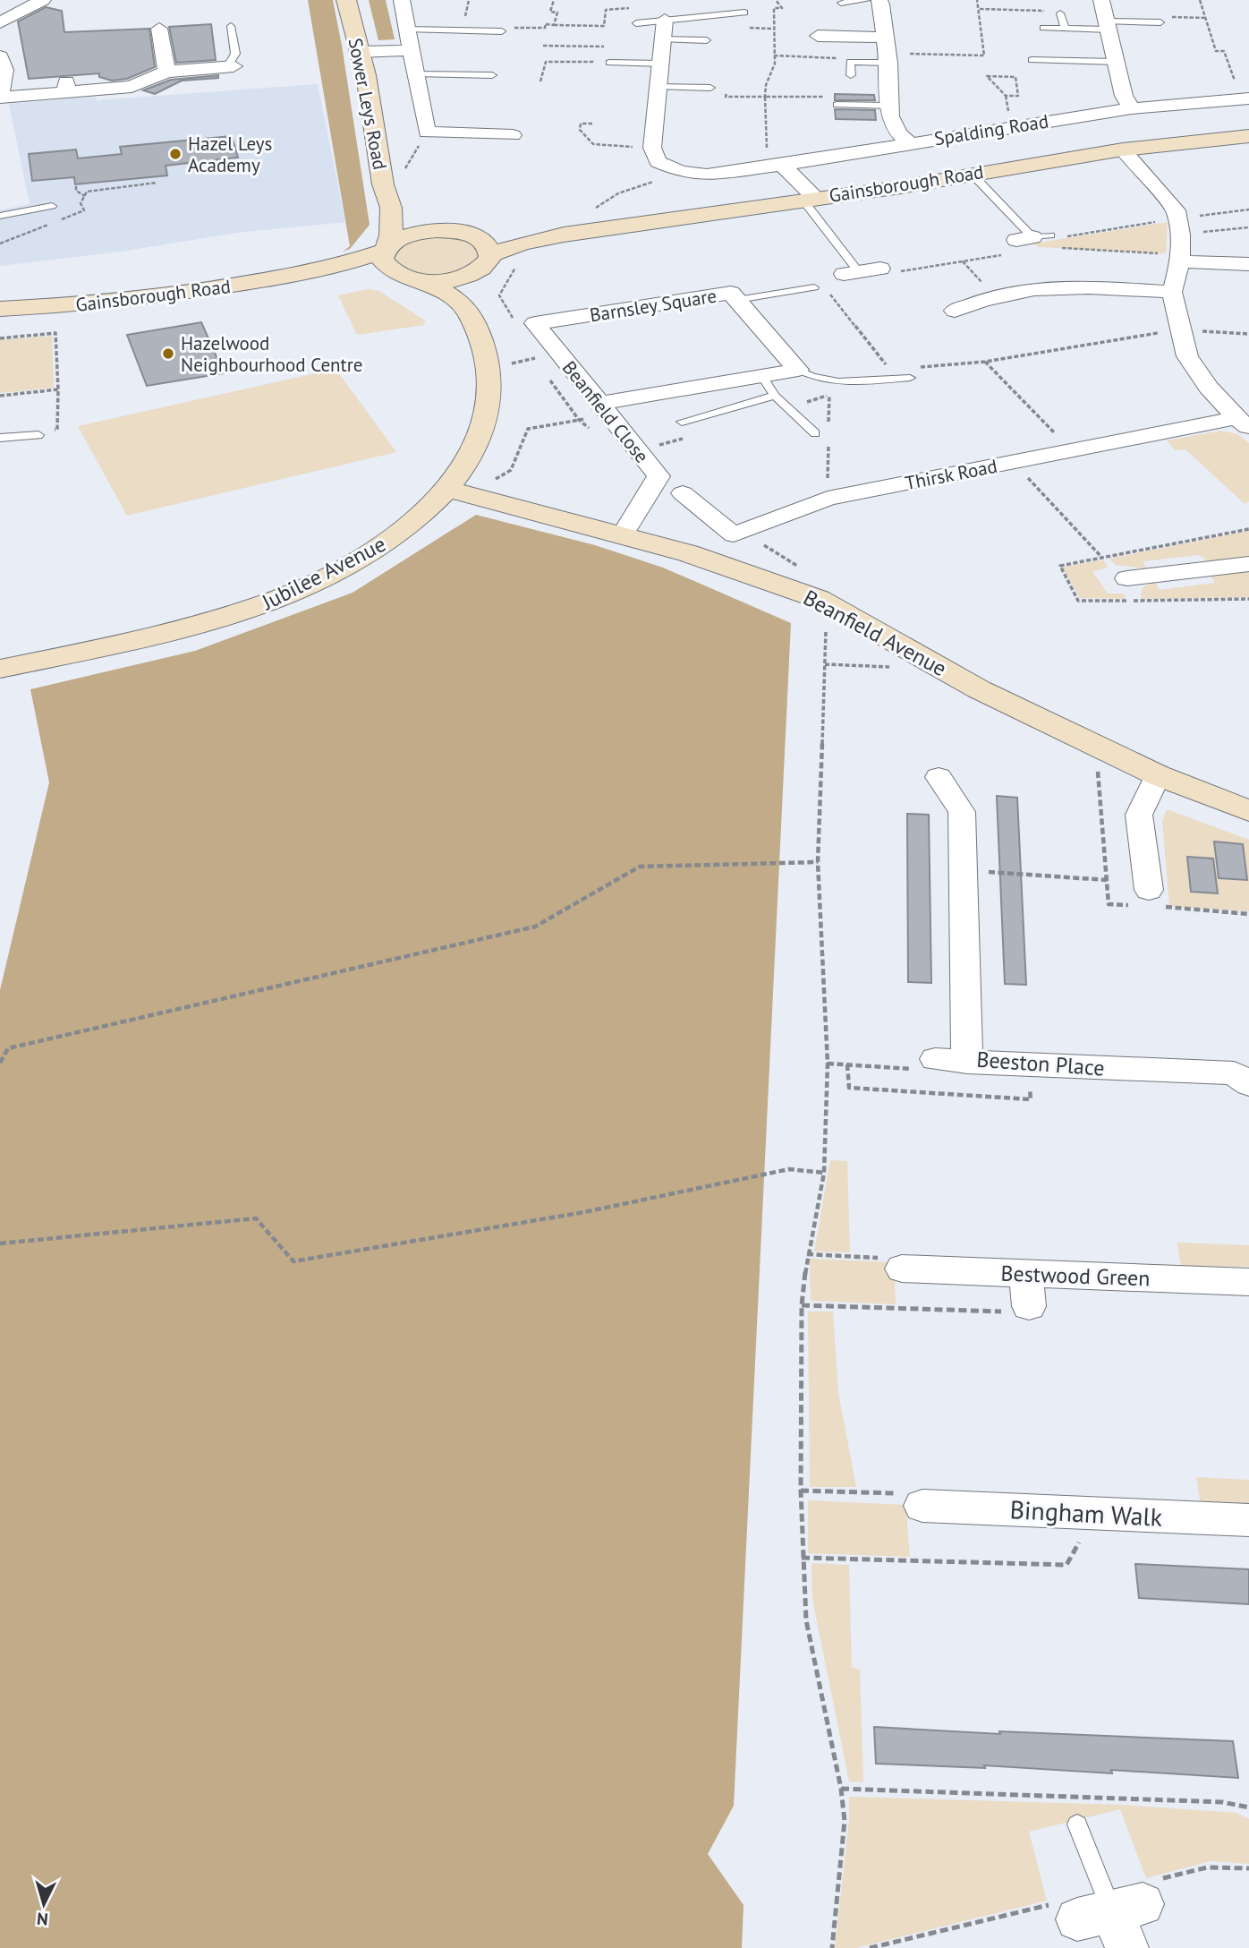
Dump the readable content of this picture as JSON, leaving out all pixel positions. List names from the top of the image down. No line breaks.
{"streets":{"street":["Sower Leys Road","Spalding Road","Gainsborough Road","Barnsley Square","Beanfield Close","Thirsk Road","Jubilee Avenue","Beanfield Avenue","Beeston Place","Bestwood Green","Bingham Walk"]},"crossings":[["Sower Leys Road","Gainsborough Road"],["Barnsley Square","Beanfield Close"],["Beanfield Close","Beanfield Avenue"],["Jubilee Avenue","Beanfield Avenue"]],"places":["Hazel Leys Academy","Hazelwood Neighbourhood Centre"],"north":"bottom"}
